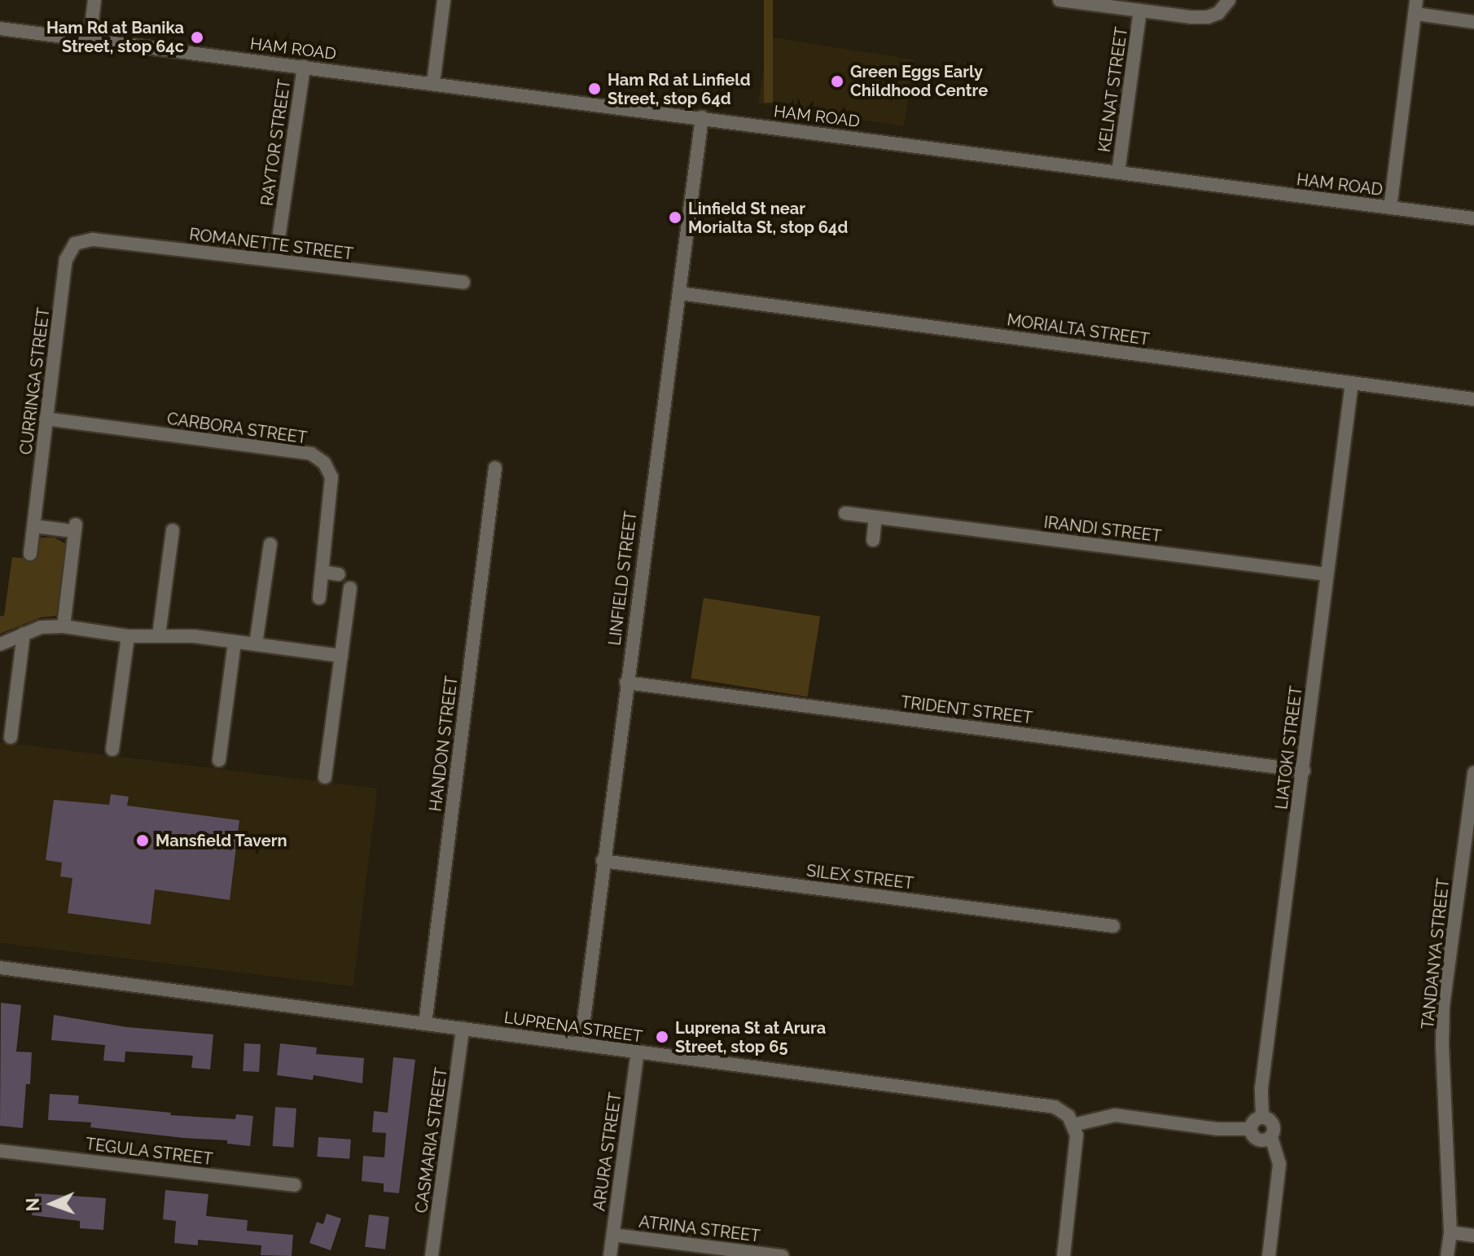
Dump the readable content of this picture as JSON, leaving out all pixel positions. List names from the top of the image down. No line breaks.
{"streets":{"street":["HAM ROAD","KELNAT STREET","RAYTOR STREET","ROMANETTE STREET","MORIALTA STREET","CURRINGA STREET","CARBORA STREET","IRANDI STREET","LINFIELD STREET","TRIDENT STREET","HANDON STREET","LIATOKI STREET","SILEX STREET","TANDANYA STREET","LUPRENA STREET","CASMARIA STREET","TEGULA STREET","ARURA STREET","ATRINA STREET"]},"crossings":[["HAM ROAD","KELNAT STREET"],["HAM ROAD","RAYTOR STREET"],["HAM ROAD","LINFIELD STREET"],["RAYTOR STREET","ROMANETTE STREET"],["ROMANETTE STREET","CURRINGA STREET"],["MORIALTA STREET","LINFIELD STREET"],["MORIALTA STREET","LIATOKI STREET"],["CURRINGA STREET","CARBORA STREET"],["IRANDI STREET","LIATOKI STREET"],["LINFIELD STREET","TRIDENT STREET"],["LINFIELD STREET","SILEX STREET"],["LINFIELD STREET","LUPRENA STREET"],["TRIDENT STREET","LIATOKI STREET"],["HANDON STREET","LUPRENA STREET"],["LUPRENA STREET","CASMARIA STREET"],["LUPRENA STREET","ARURA STREET"],["ARURA STREET","ATRINA STREET"]],"places":["Ham Rd at Banika Street, stop 64c","Green Eggs Early Childhood Centre","Ham Rd at Linfield Street, stop 64d","Linfield St near Morialta St, stop 64d","Mansfield Tavern","Luprena St at Arura Street, stop 65"],"north":"left"}
